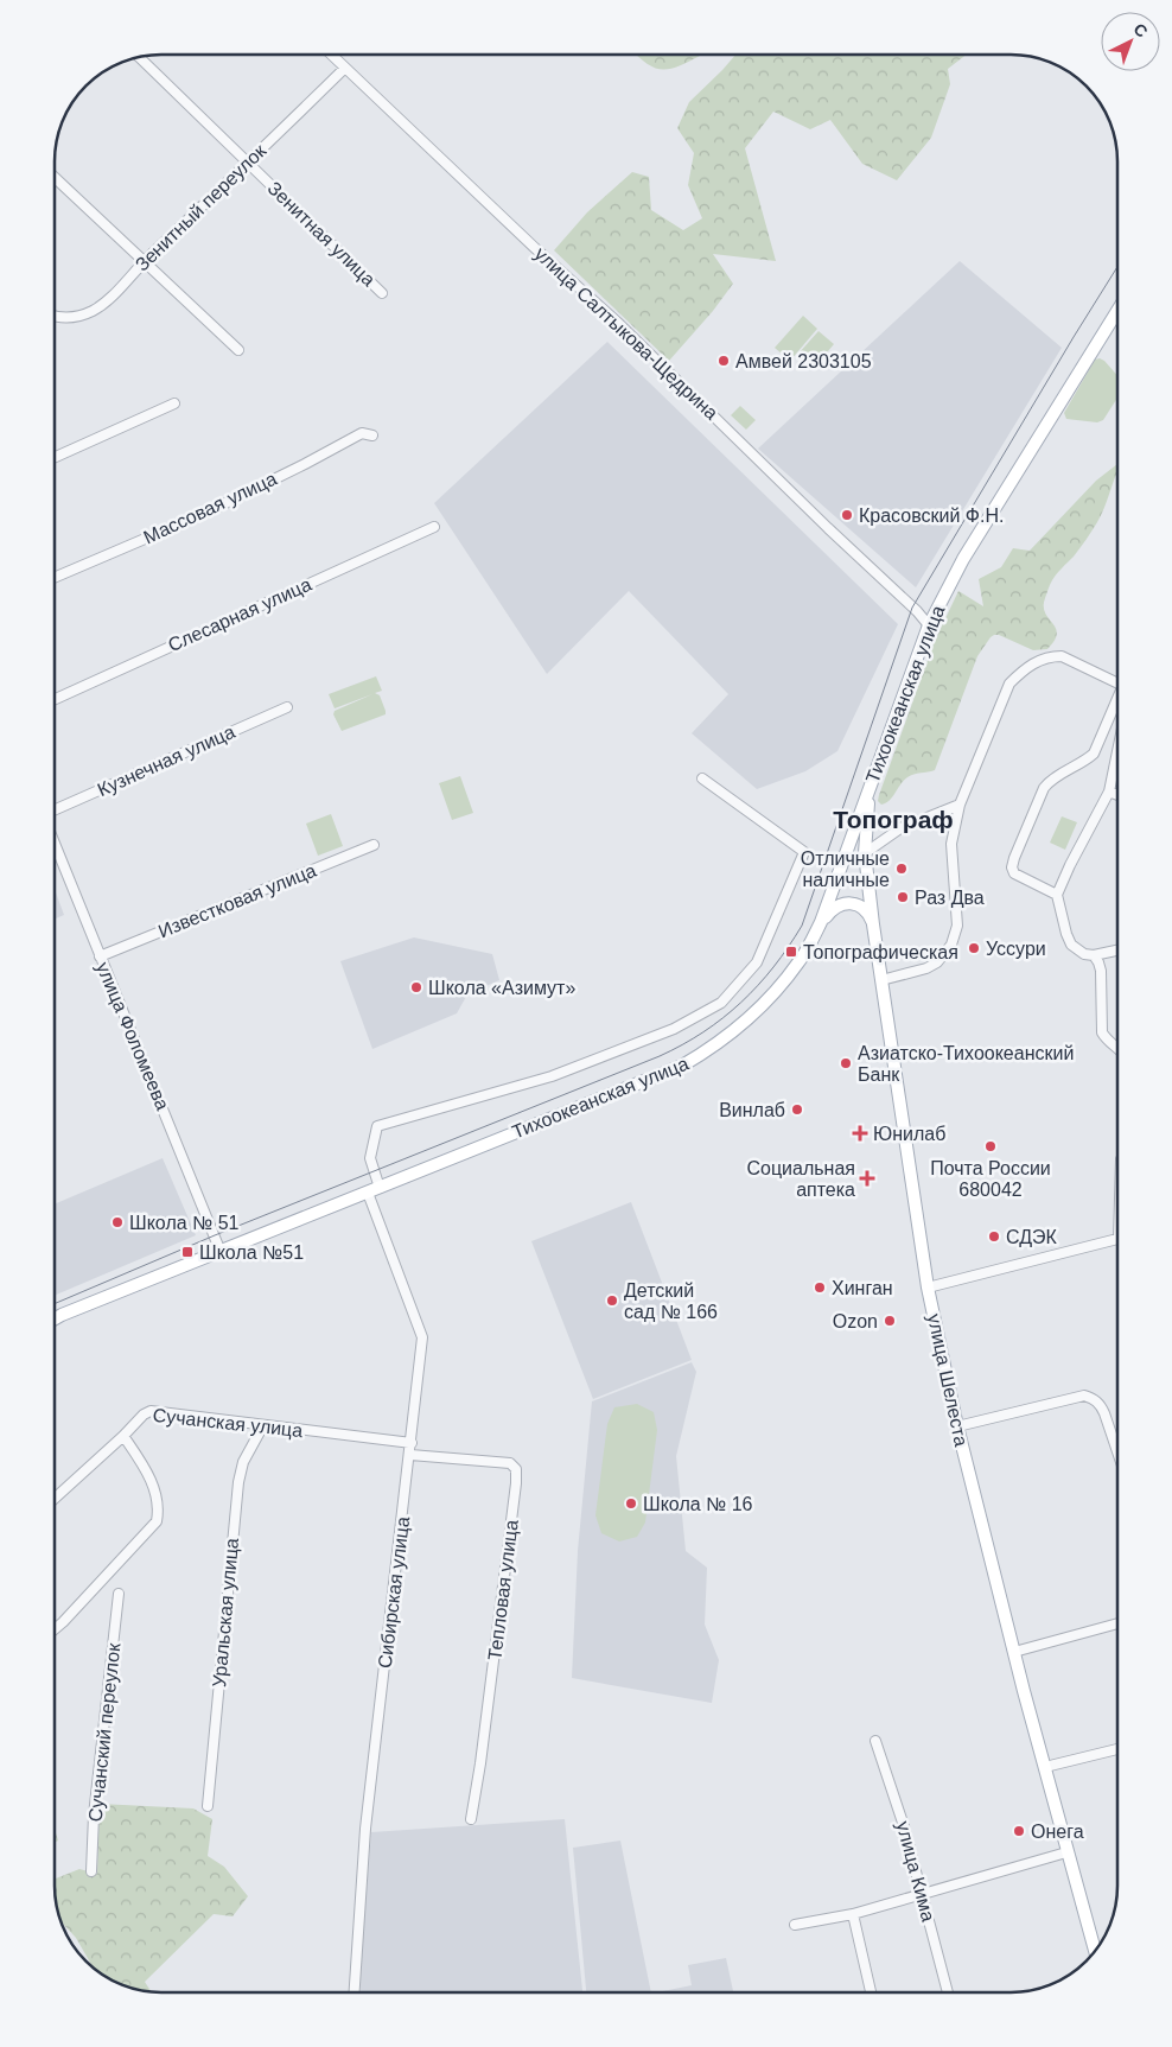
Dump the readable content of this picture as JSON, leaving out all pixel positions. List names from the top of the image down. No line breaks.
{"streets":{"main road":["Тихоокеанская улица","улица Шелеста"],"street":["Зенитный переулок","Зенитная улица","улица Салтыкова-Щедрина","Массовая улица","Слесарная улица","Кузнечная улица","Известковая улица","улица Фоломеева","Сучанская улица","Тепловая улица","Сибирская улица","Уральская улица","Сучанский переулок","улица Кима"]},"crossings":[["Зенитный переулок","Зенитная улица"],["Зенитный переулок","улица Салтыкова-Щедрина"],["улица Салтыкова-Щедрина","Тихоокеанская улица"],["Тихоокеанская улица","улица Фоломеева"],["Тихоокеанская улица","улица Шелеста"],["Тихоокеанская улица","Сибирская улица"],["Известковая улица","улица Фоломеева"],["Сучанская улица","Сибирская улица"],["Сучанская улица","Уральская улица"],["Тепловая улица","Сибирская улица"]],"districts":["Топограф"],"places":{"other":["Амвей 2303105","Красовский Ф.Н.","Отличные наличные","Раз Два","Уссури","Школа «Азимут»","Азиатско-Тихоокеанский Банк","Винлаб","Почта России 680042","Школа № 51","СДЭК","Хинган","Детский сад № 166","Ozon","Школа № 16","Онега"],"transit":["Топографическая","Школа №51"],"health":["Юнилаб","Социальная аптека"]},"north":"top right"}
